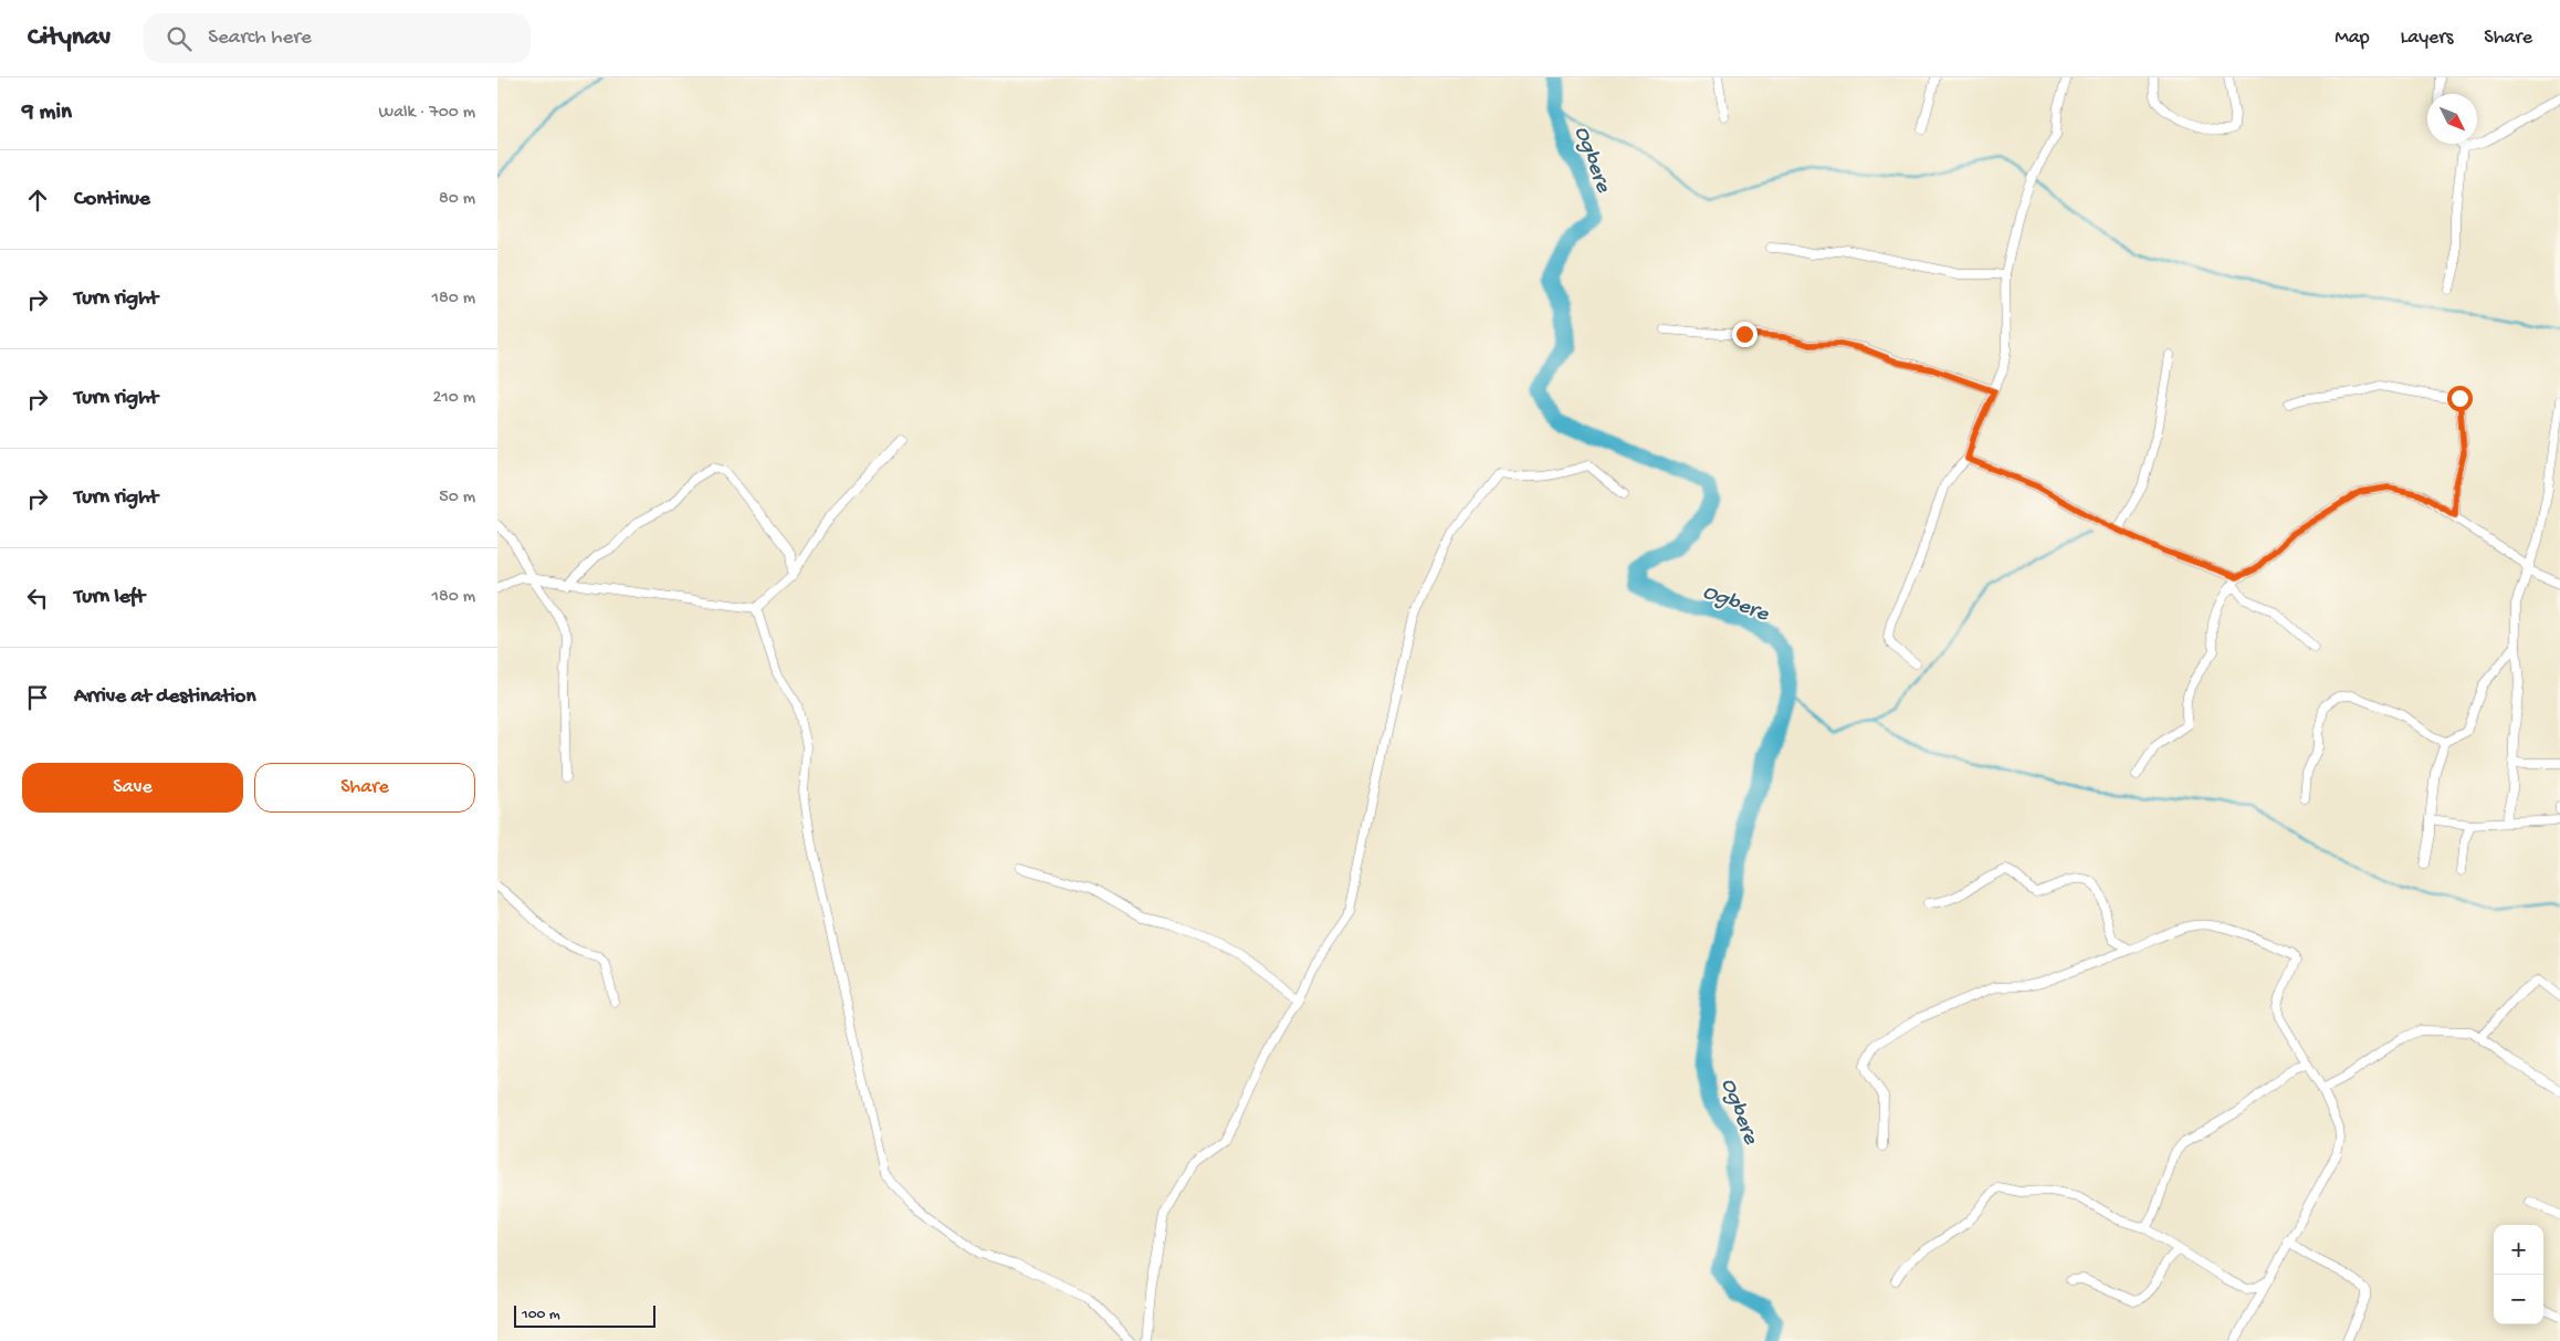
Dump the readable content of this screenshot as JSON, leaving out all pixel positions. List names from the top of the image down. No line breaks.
{"water":["Ogbere"],"scale_bar":"100 m","north":"bottom right","page":{"header":"Citynav","search":"Search here","nav":["Map","Layers","Share"],"heading":["9 min","Walk · 700 m"],"list":[["Continue","80 m"],["Turn right","180 m"],["Turn right","210 m"],["Turn right","50 m"],["Turn left","180 m"],"Arrive at destination"],"buttons":["Save","Share"],"map_buttons":["+","−"],"scale":"100 m"}}
